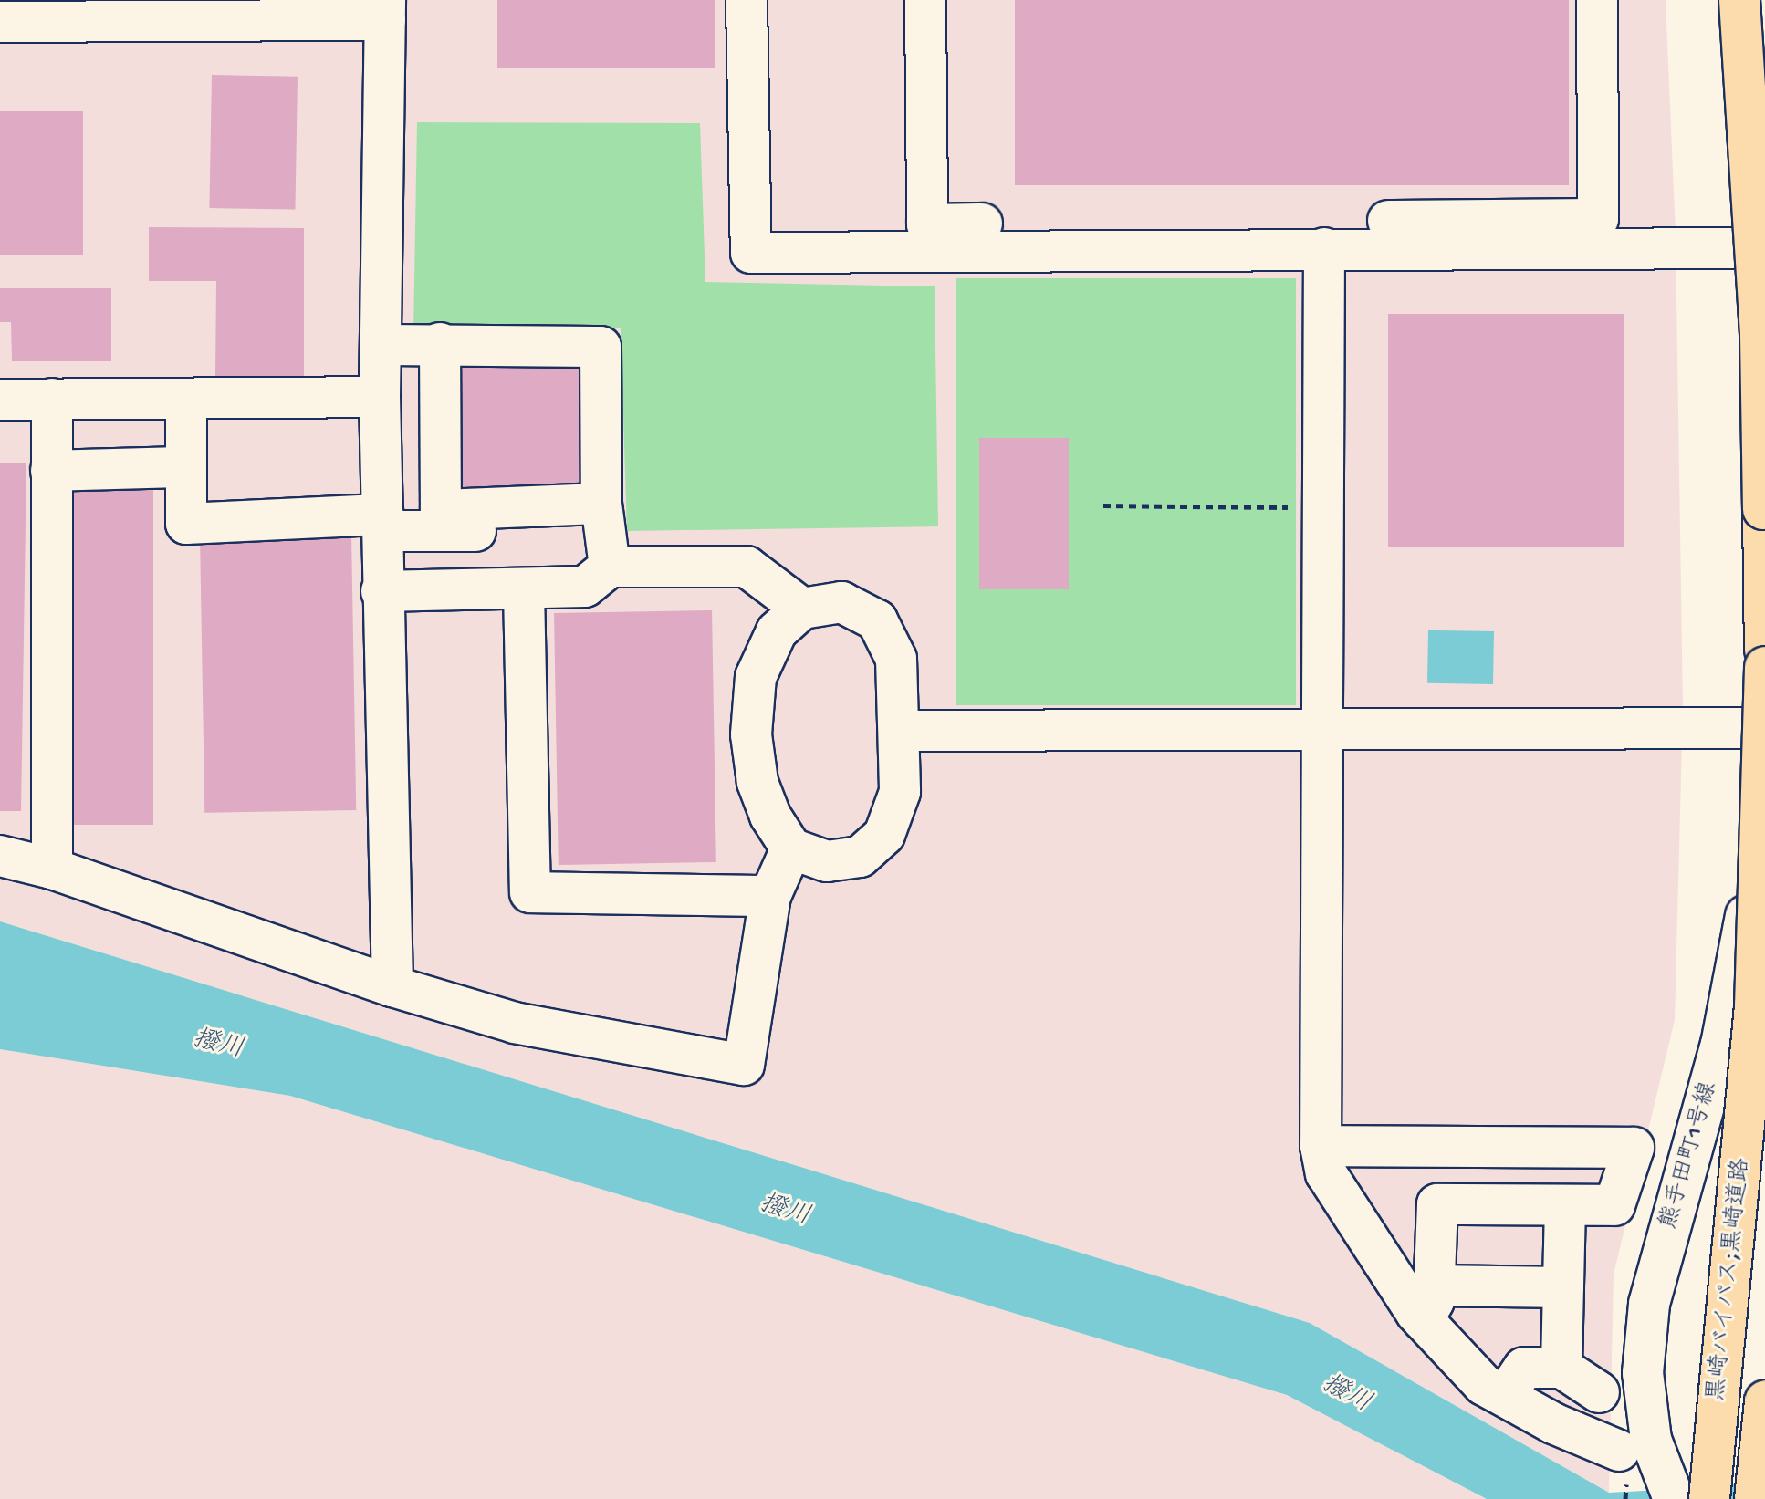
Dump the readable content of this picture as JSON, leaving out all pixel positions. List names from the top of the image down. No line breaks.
{"streets":{"highway":["黒崎バイパス;黒崎道路"],"street":["熊手田町1号線"]},"water":["撥川"]}
